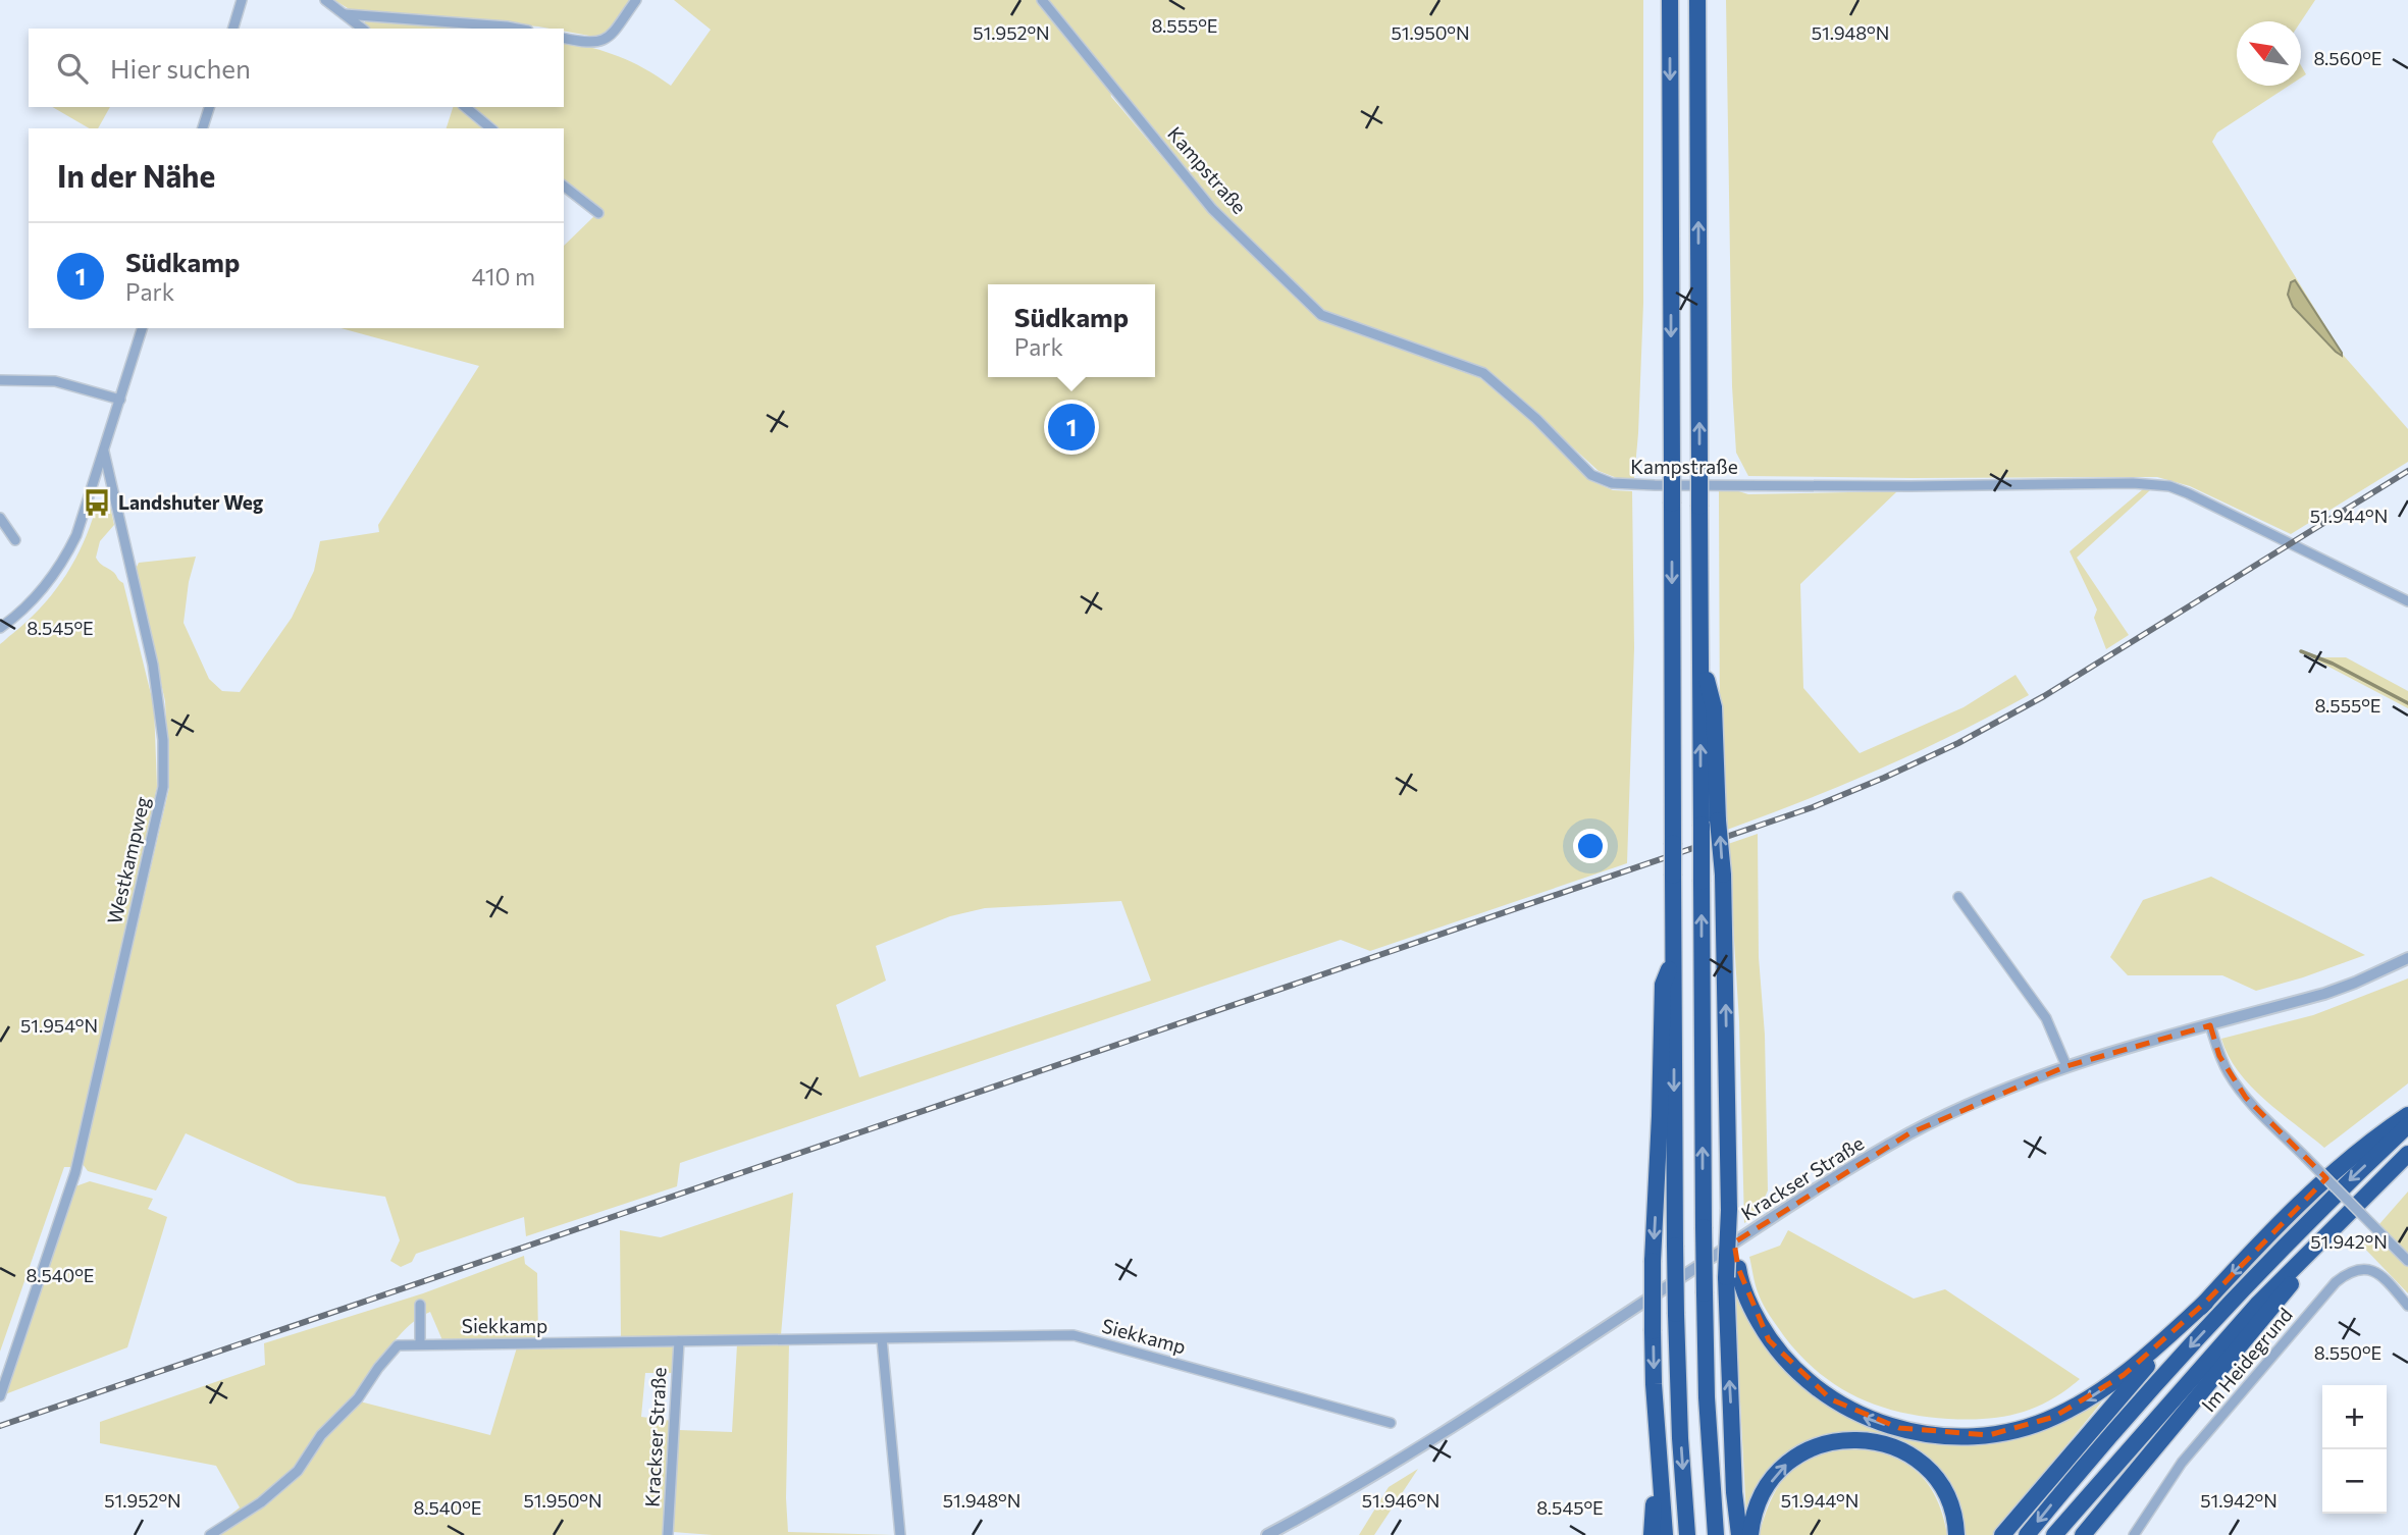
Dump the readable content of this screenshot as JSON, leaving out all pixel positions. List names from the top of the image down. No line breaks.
{"streets":{"street":["Kampstraße","Westkampweg","Krackser Straße","Siekkamp","Im Heidegrund"]},"crossings":[["Krackser Straße","Siekkamp"]],"places":{"bus stop":["Landshuter Weg"]},"north":"top left","page":{"search":"Hier suchen","heading":"In der Nähe","list":[{"mark":"1","name":"Südkamp","note":"Park","value":"410 m"}],"popup":["Südkamp","Park"],"pins":"1","map_buttons":["+","−"]},"coordinates":["8.555°E","51.952°N","51.950°N","51.948°N","8.560°E","51.944°N","8.545°E","51.954°N","51.942°N","8.540°E","8.550°E","51.946°N"]}
